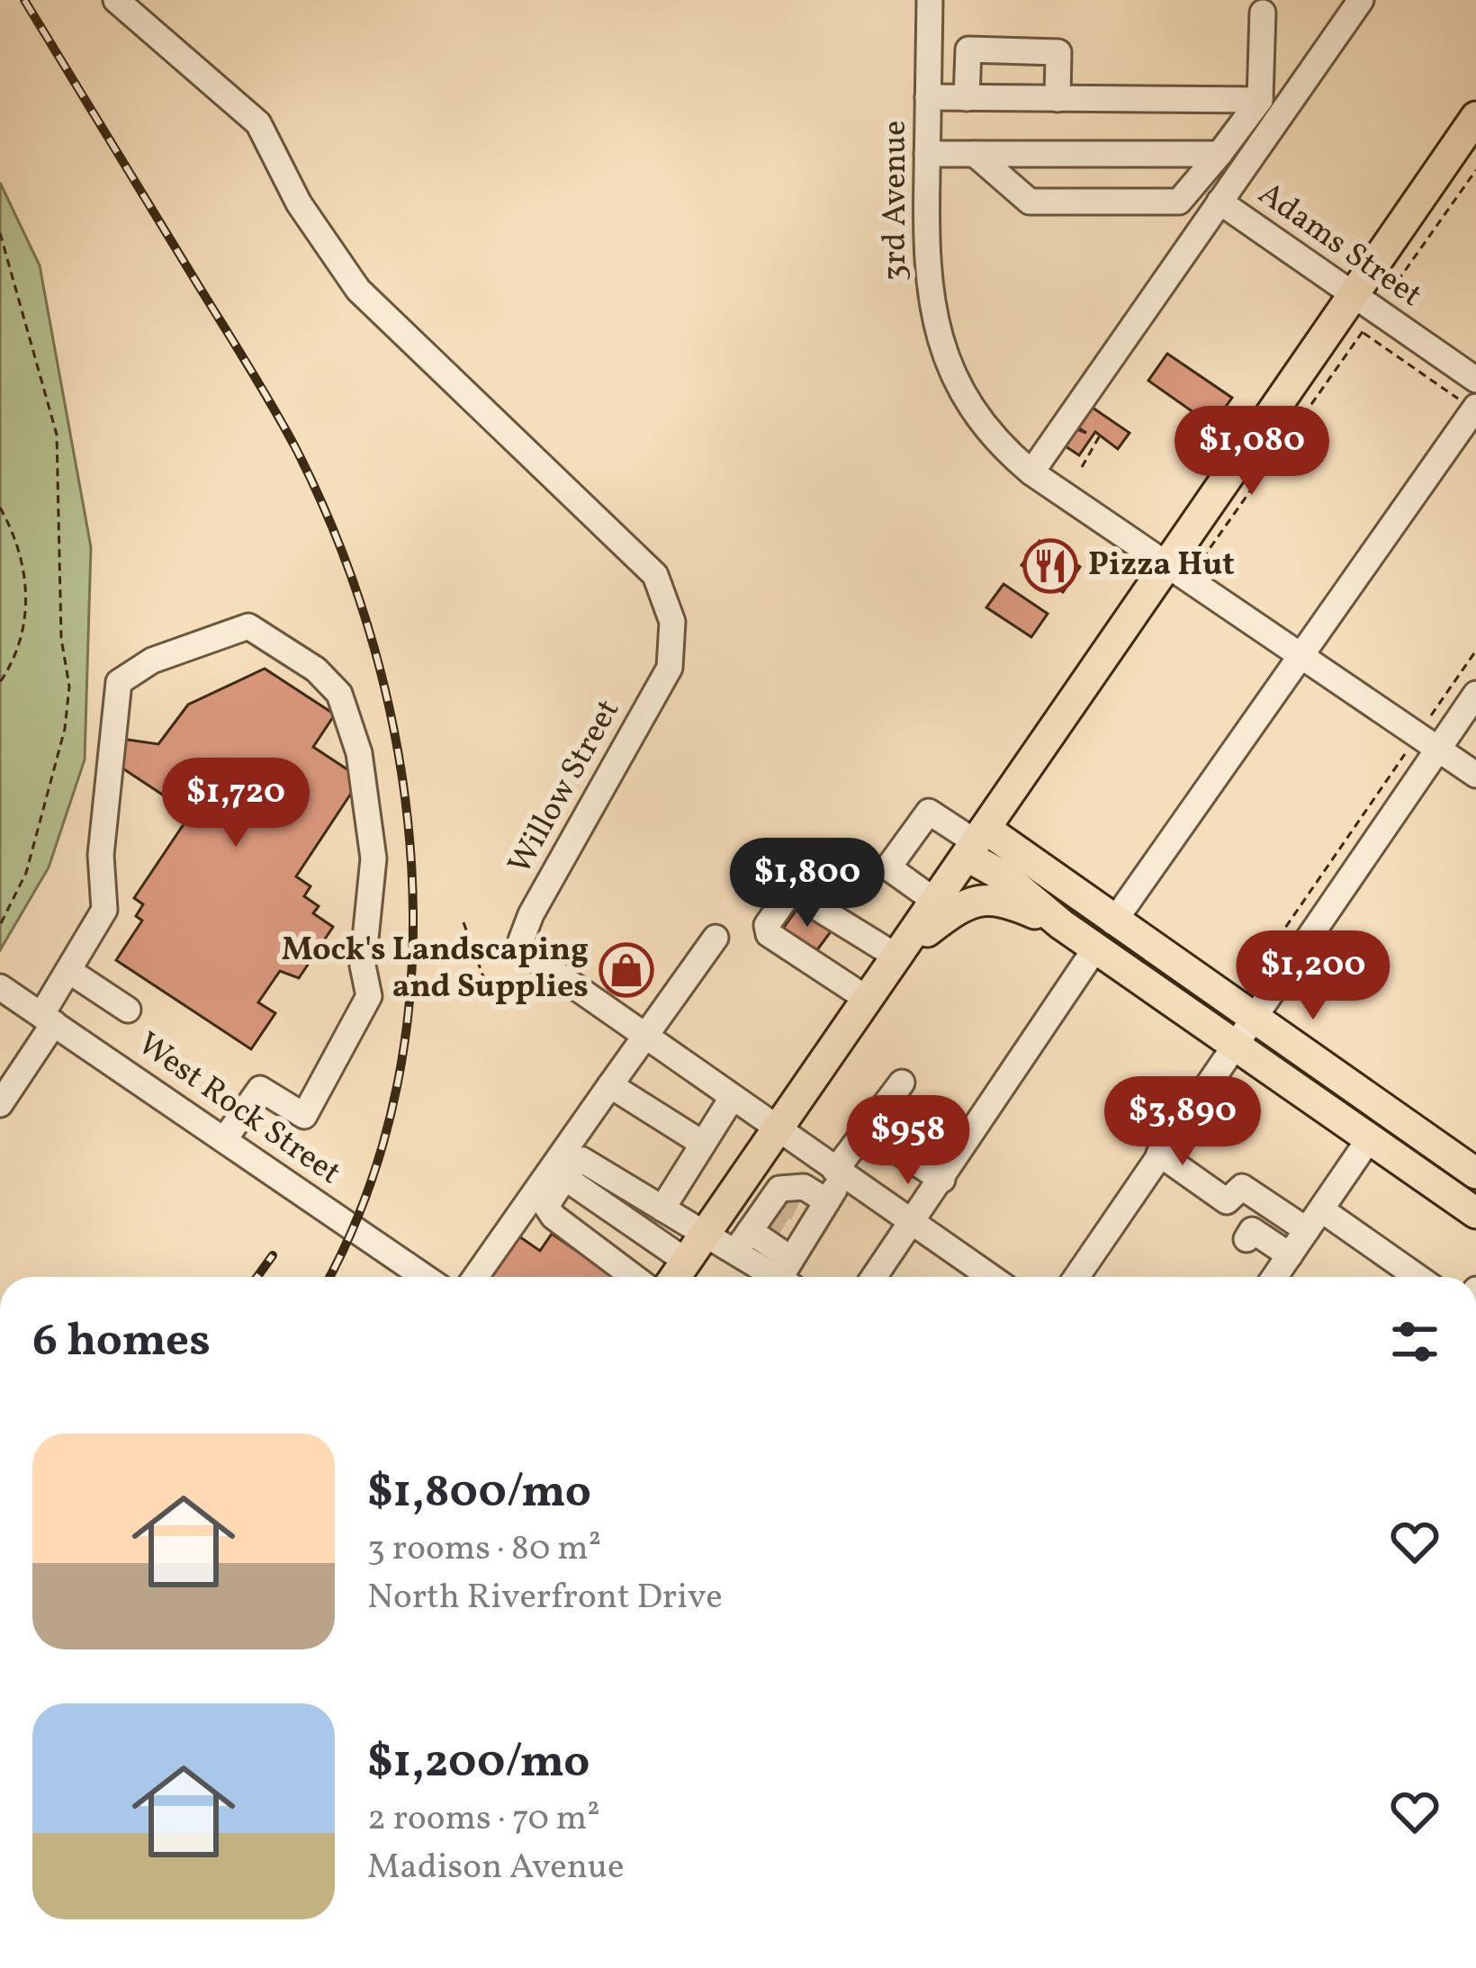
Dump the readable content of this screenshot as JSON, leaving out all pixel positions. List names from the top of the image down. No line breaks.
{"streets":{"street":["3rd Avenue","Adams Street","Willow Street","West Rock Street"]},"places":{"restaurant":["Pizza Hut"],"shop":["Mock's Landscaping and Supplies"]},"page":{"price":["$1,080","$1,720","$1,800","$1,200","$3,890","$958"],"heading":"6 homes","list":[{"name":"$1,800/mo","note":"3 rooms · 80 m² · North Riverfront Drive"},{"name":"$1,200/mo","note":"2 rooms · 70 m² · Madison Avenue"}]}}
